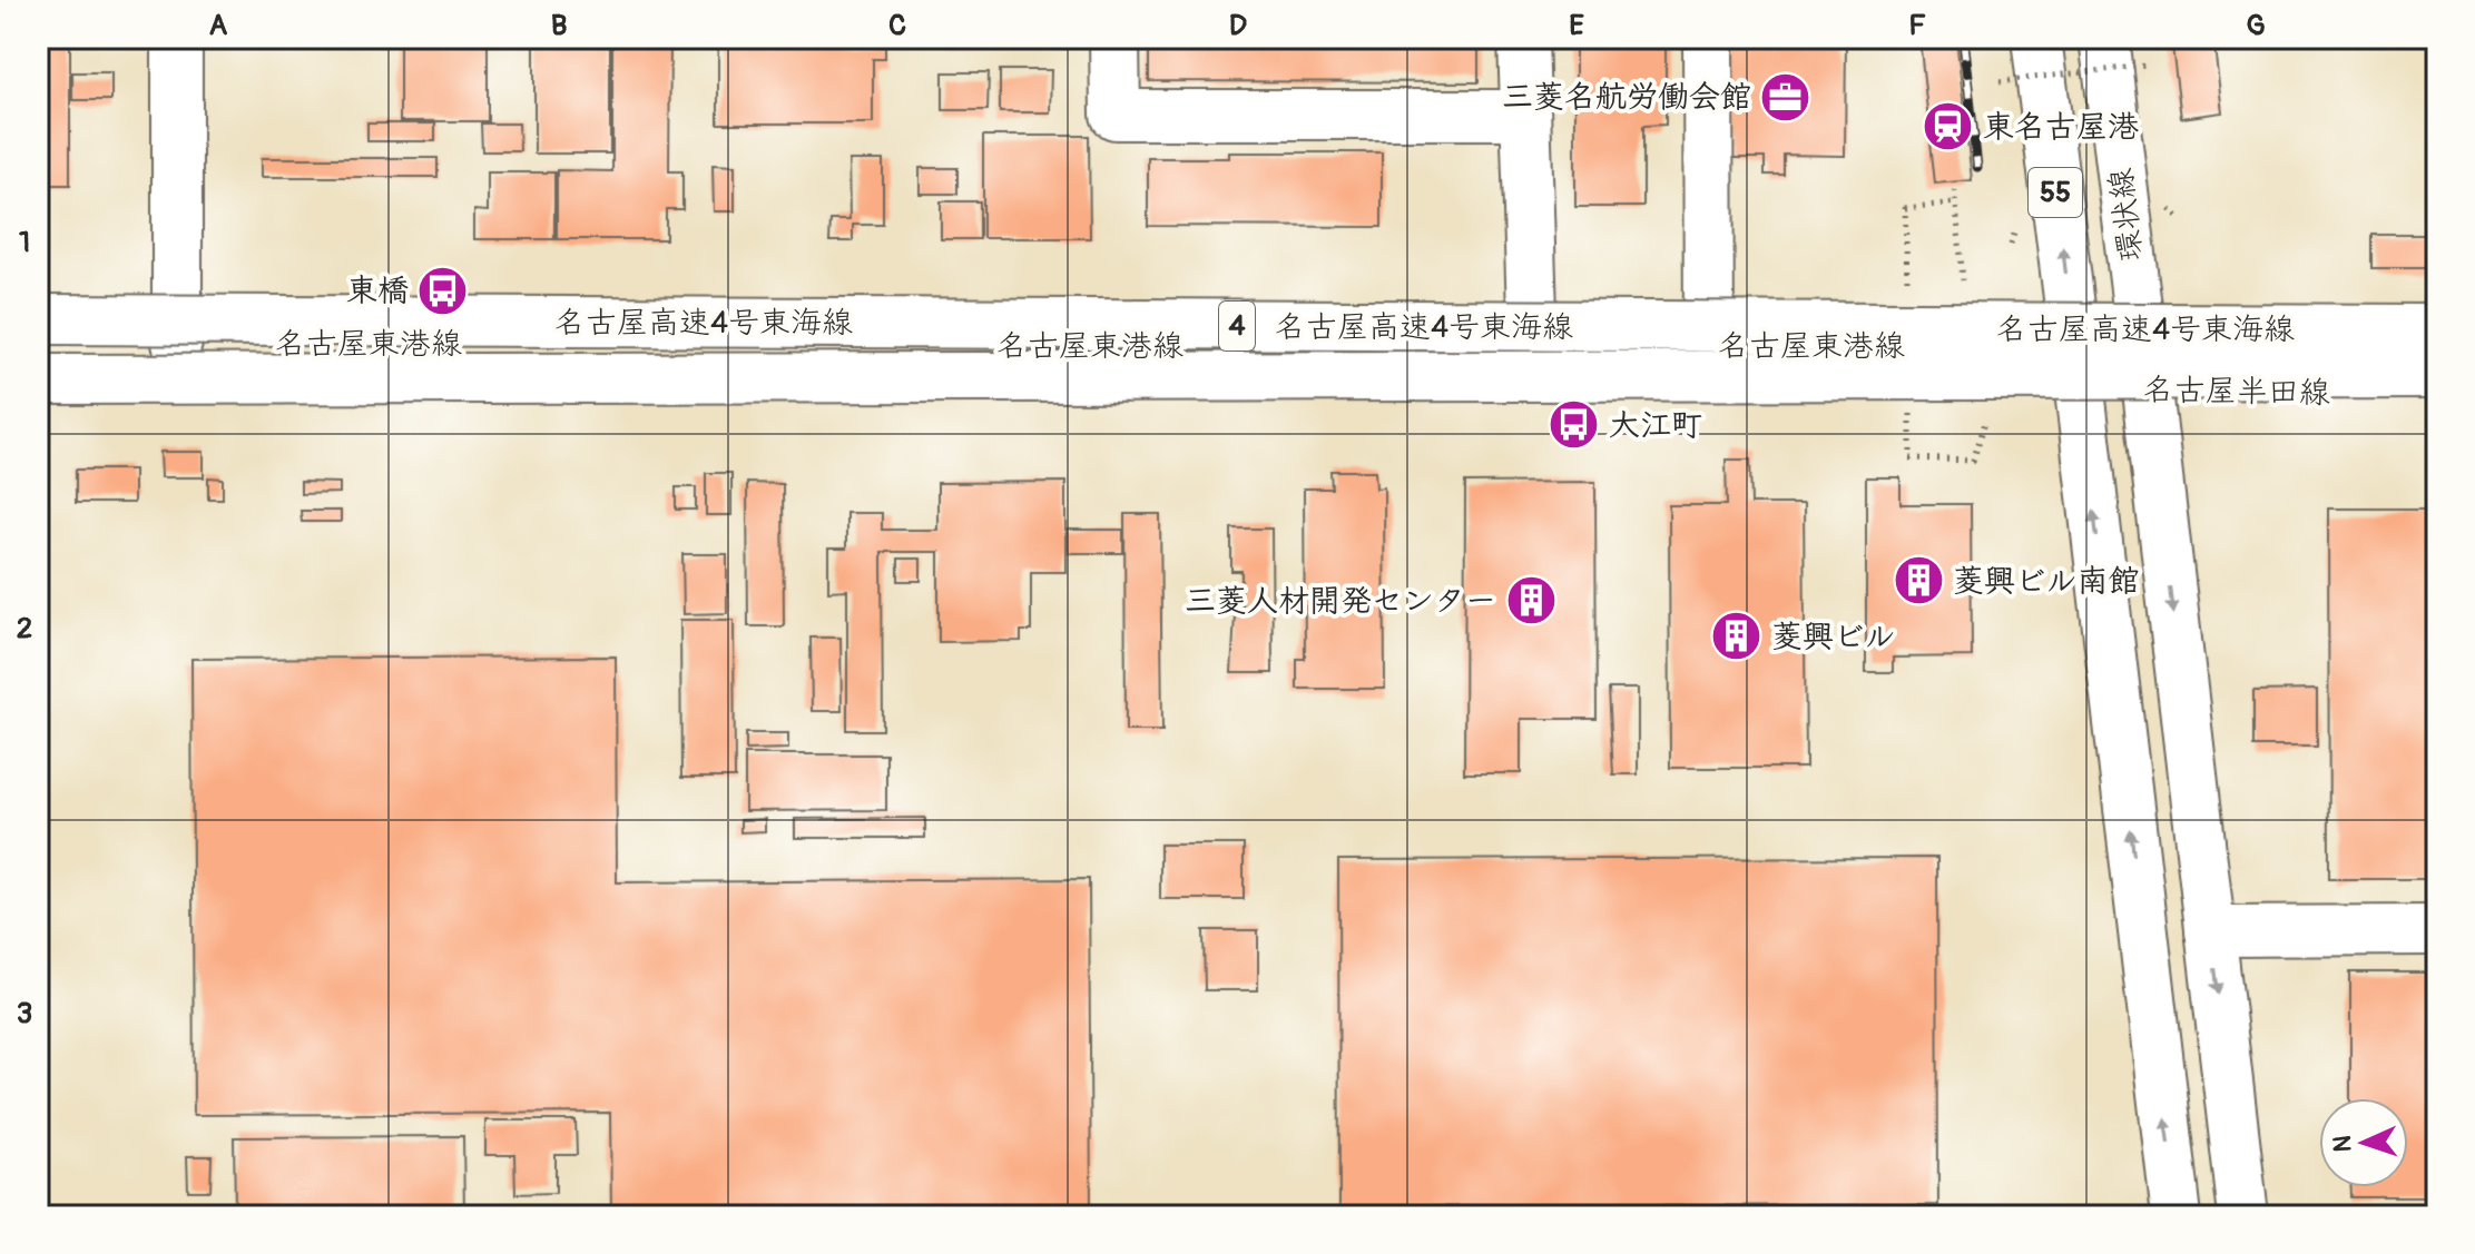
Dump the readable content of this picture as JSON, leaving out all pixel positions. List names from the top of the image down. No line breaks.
{"streets":{"main road":["55","環状線","名古屋高速4号東海線","4","名古屋東港線","名古屋半田線"]},"crossings":[["55","名古屋東港線"],["55","名古屋半田線"],["環状線","名古屋半田線"],["名古屋東港線","名古屋半田線"]],"places":{"office":["三菱名航労働会館"],"station":["東名古屋港"],"bus stop":["東橋","大江町"],"building":["菱興ビル南館","三菱人材開発センター","菱興ビル"]},"north":"left","grid":{"columns":["A","B","C","D","E","F","G"],"rows":["1","2","3"]}}
